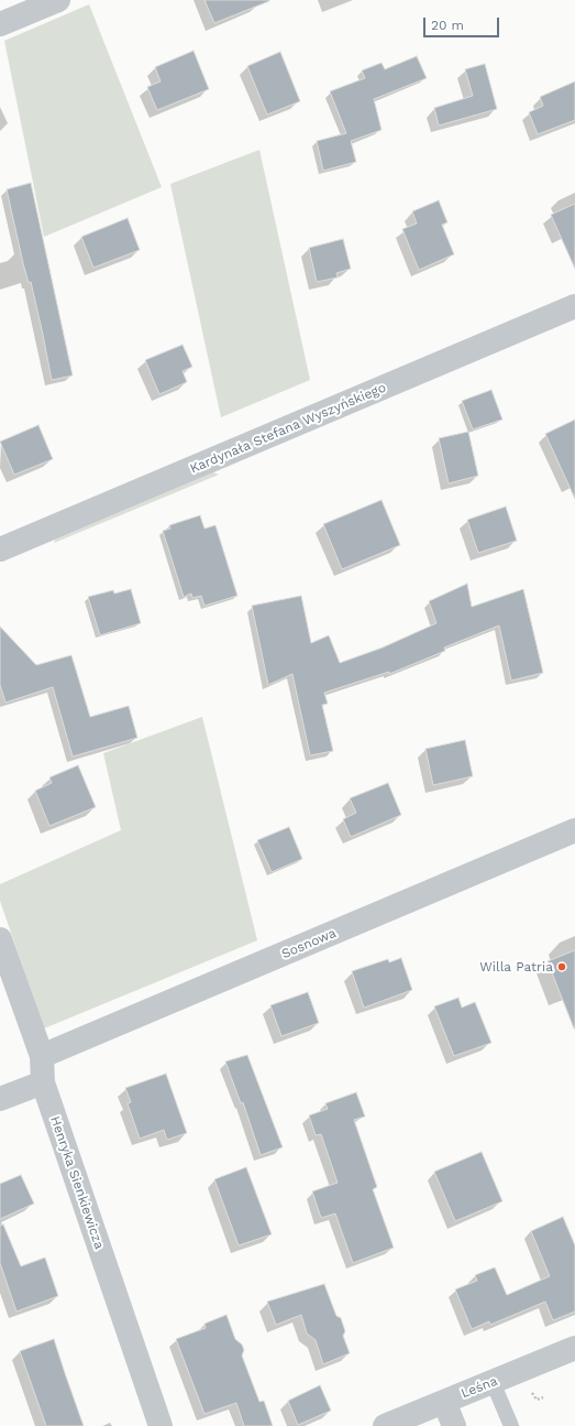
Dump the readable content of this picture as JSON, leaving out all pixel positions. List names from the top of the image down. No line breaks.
{"streets":{"street":["Kardynała Stefana Wyszyńskiego","Sosnowa","Henryka Sienkiewicza","Leśna"]},"crossings":[["Sosnowa","Henryka Sienkiewicza"]],"places":["Willa Patria"],"scale_bar":"20 m"}
